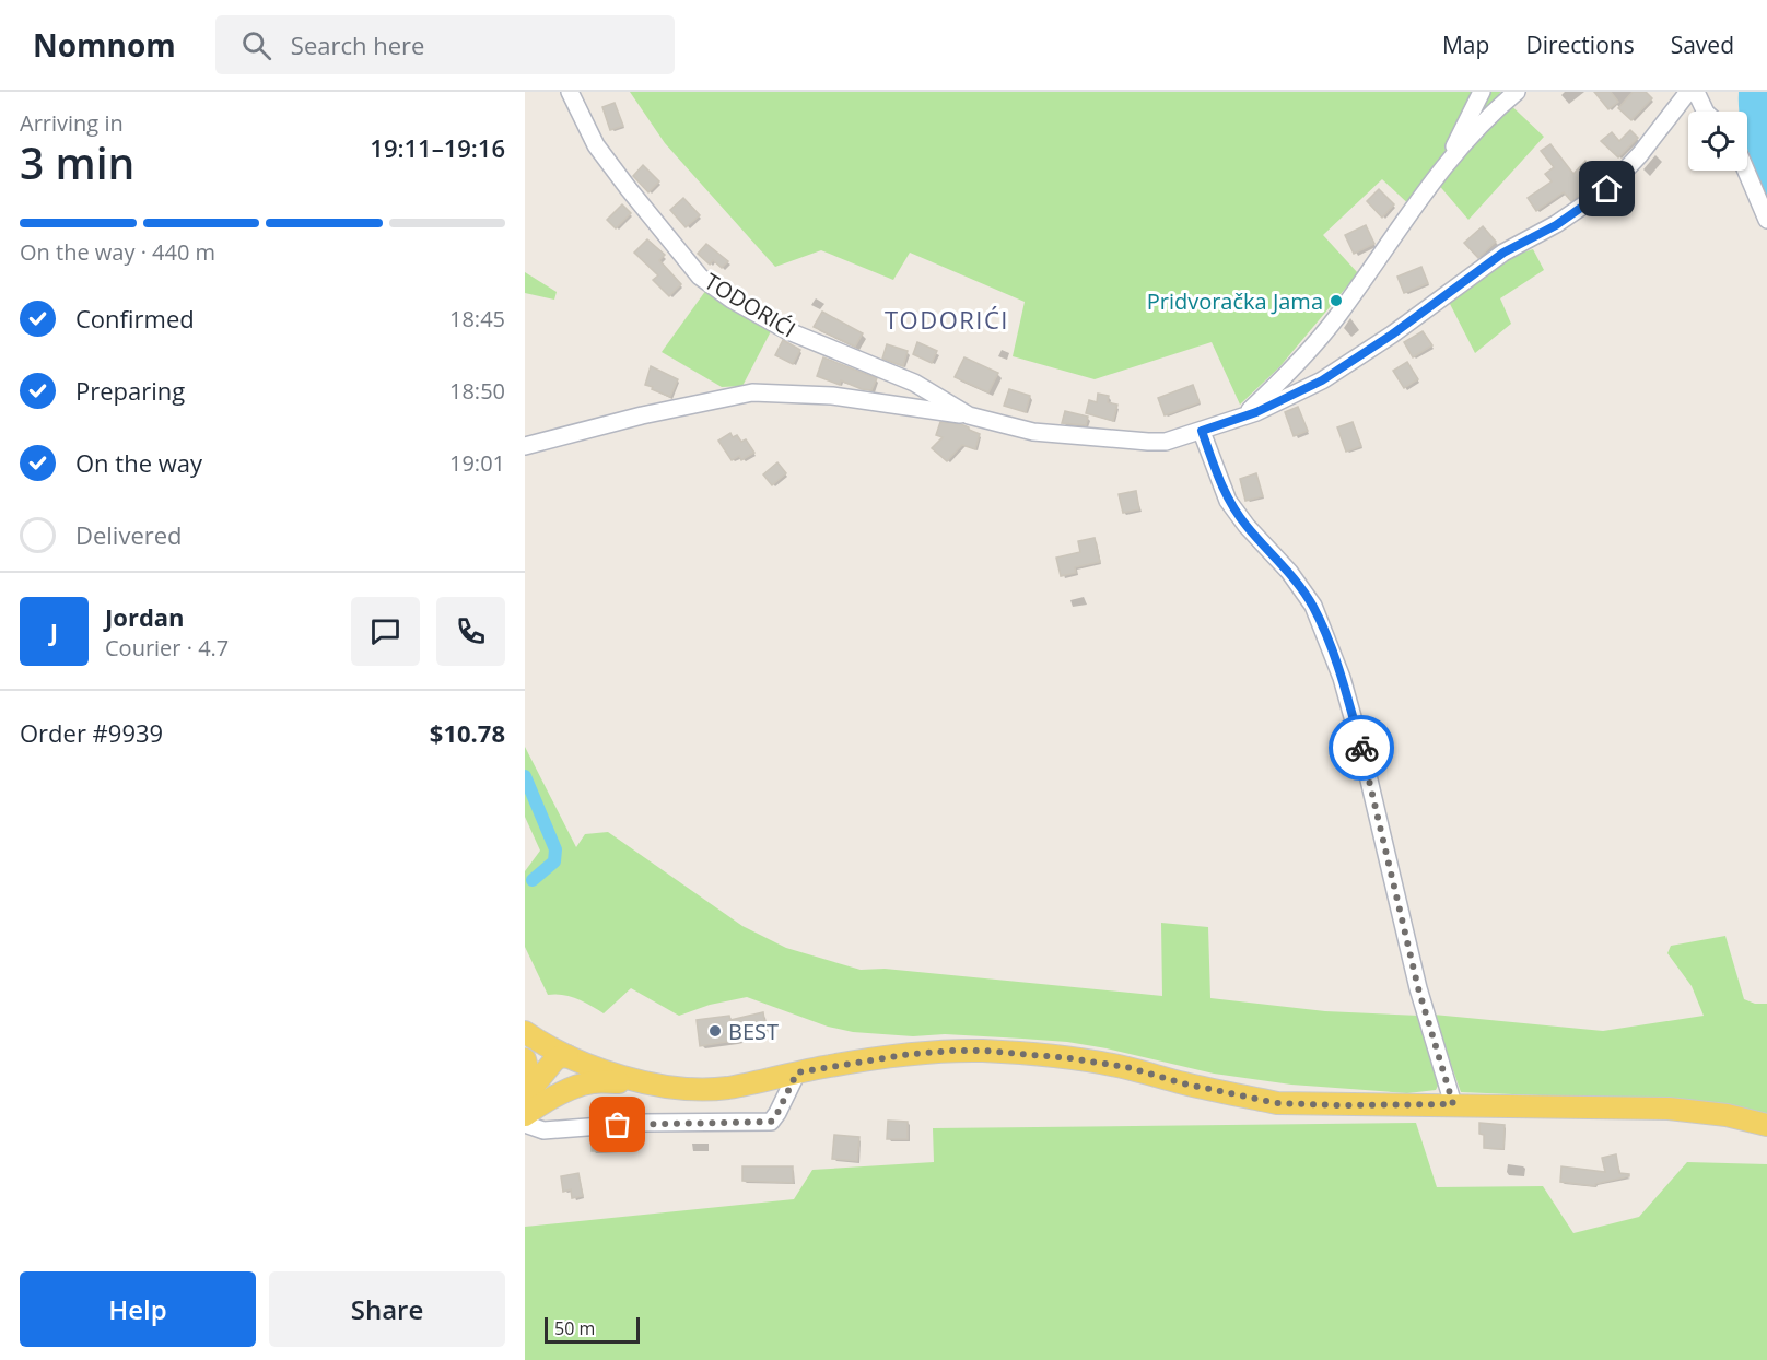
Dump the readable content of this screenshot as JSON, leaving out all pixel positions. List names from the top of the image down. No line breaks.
{"streets":{"street":["TODORIĆI"]},"districts":["TODORIĆI"],"places":["Pridvoračka Jama","BEST"],"scale_bar":"50 m","page":{"header":"Nomnom","search":"Search here","nav":["Map","Directions","Saved"],"heading":["3 min","Arriving in","19:11–19:16"],"panel":["Jordan","Courier · 4.7","Order #9939","$10.78"],"bar":"On the way · 440 m","list":[["Confirmed","18:45"],["Preparing","18:50"],["On the way","19:01"],"Delivered"],"round":"J","buttons":["Help","Share"],"scale":"50 m"}}
